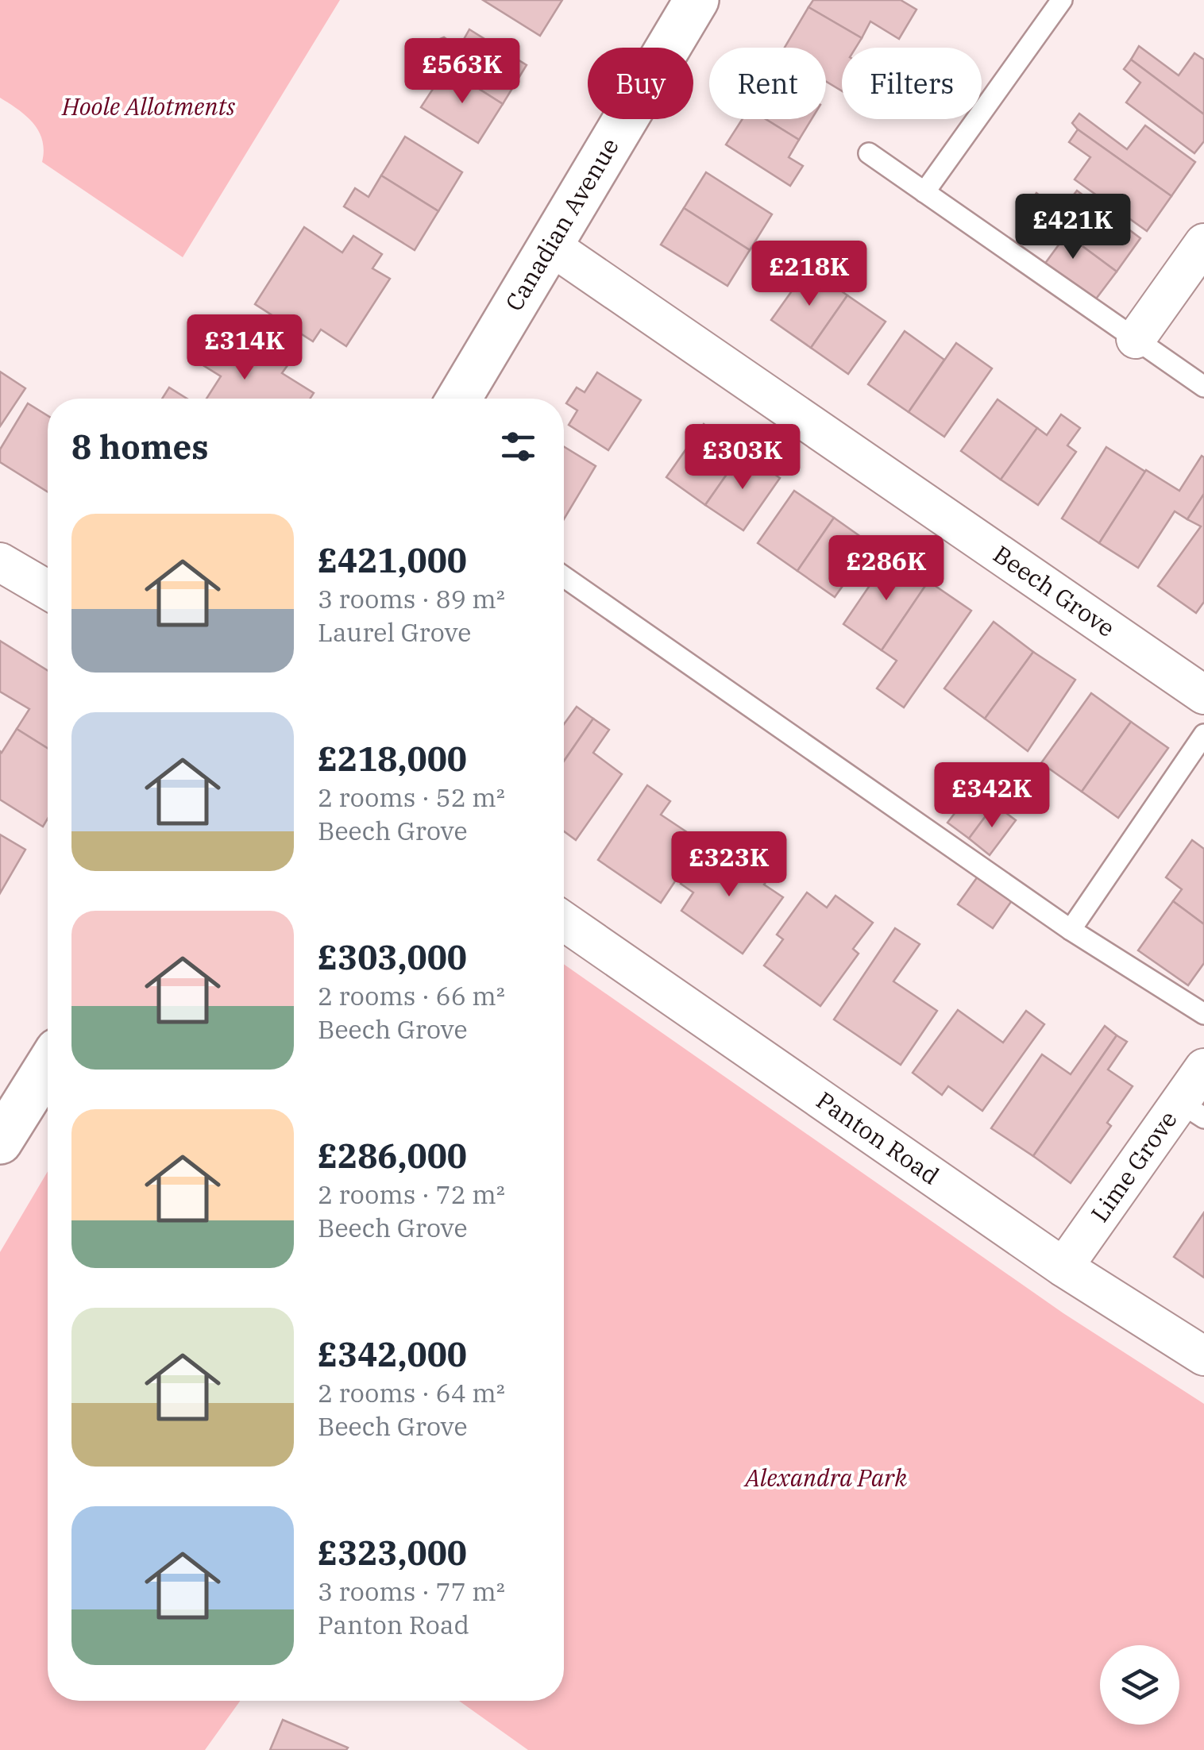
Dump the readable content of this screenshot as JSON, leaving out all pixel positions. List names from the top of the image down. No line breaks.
{"streets":{"street":["Canadian Avenue","Beech Grove","Panton Road","Lime Grove"]},"crossings":[["Canadian Avenue","Beech Grove"],["Panton Road","Lime Grove"]],"parks":["Hoole Allotments","Alexandra Park"],"page":{"price":["£563K","£421K","£218K","£314K","£303K","£286K","£342K","£323K"],"chip":["Buy","Rent","Filters"],"heading":"8 homes","list":[{"name":"£421,000","note":"3 rooms · 89 m² · Laurel Grove"},{"name":"£218,000","note":"2 rooms · 52 m² · Beech Grove"},{"name":"£303,000","note":"2 rooms · 66 m² · Beech Grove"},{"name":"£286,000","note":"2 rooms · 72 m² · Beech Grove"},{"name":"£342,000","note":"2 rooms · 64 m² · Beech Grove"},{"name":"£323,000","note":"3 rooms · 77 m² · Panton Road"}]}}
